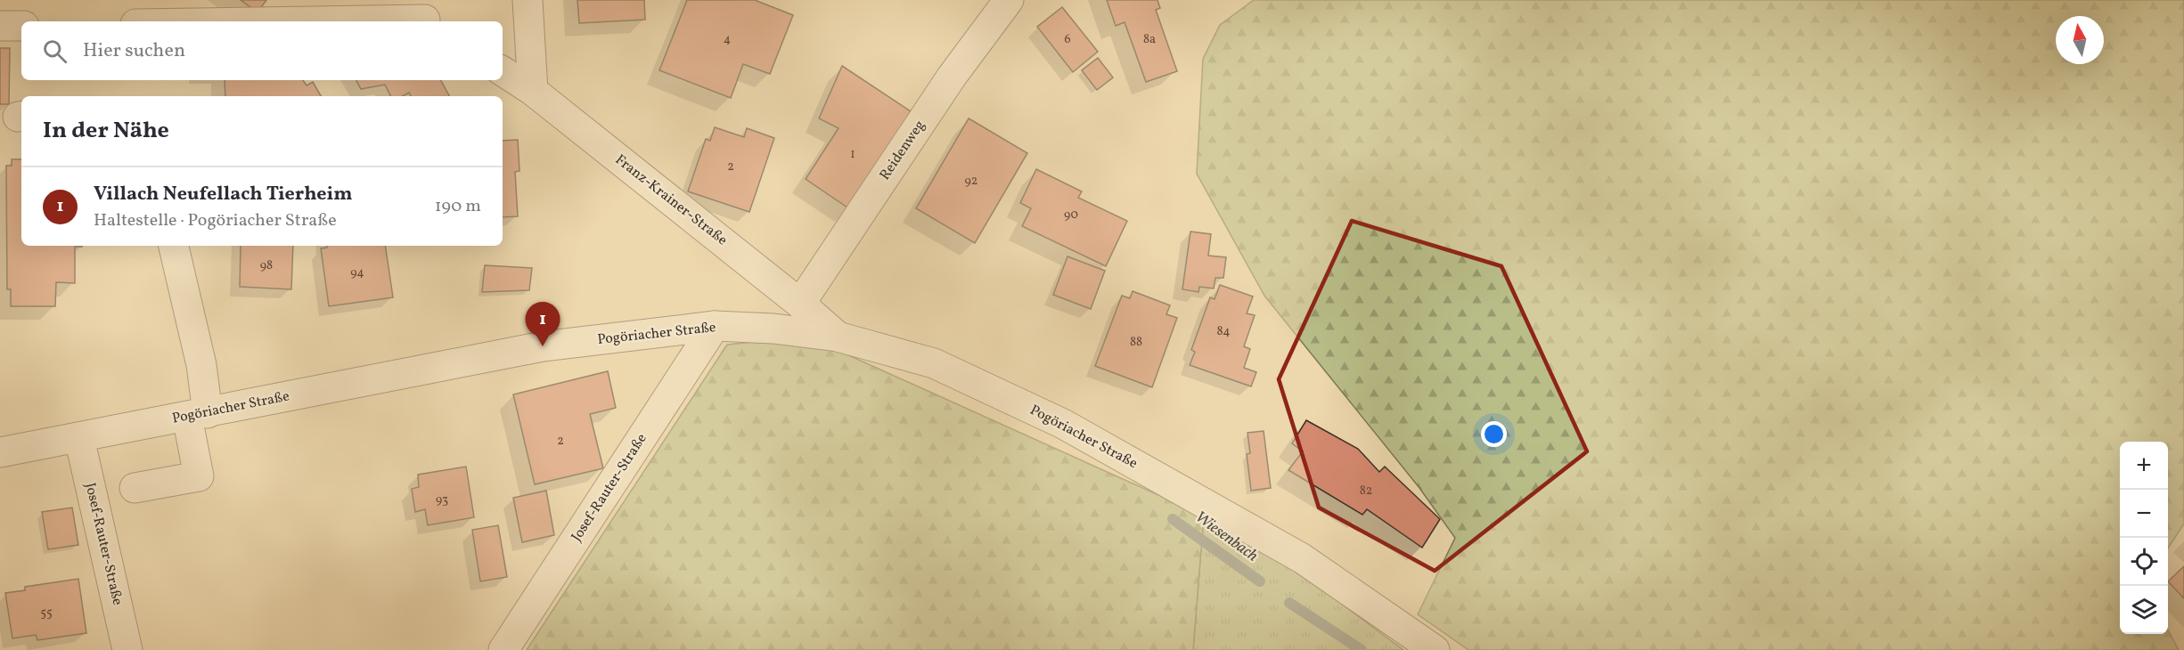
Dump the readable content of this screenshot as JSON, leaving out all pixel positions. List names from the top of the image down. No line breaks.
{"streets":{"street":["Reidenweg","Franz-Krainer-Straße","Pogöriacher Straße","Josef-Rauter-Straße"]},"crossings":[["Reidenweg","Franz-Krainer-Straße"],["Franz-Krainer-Straße","Pogöriacher Straße"],["Pogöriacher Straße","Josef-Rauter-Straße"]],"water":["Wiesenbach"],"house_numbers":["4","6","8a","1","2","92","90","98","94","84","88","2","82","93","55"],"north":"top","page":{"search":"Hier suchen","heading":"In der Nähe","list":[{"mark":"1","name":"Villach Neufellach Tierheim","note":"Haltestelle · Pogöriacher Straße","value":"190 m"}],"pins":"1","map_buttons":["+","−"]}}
